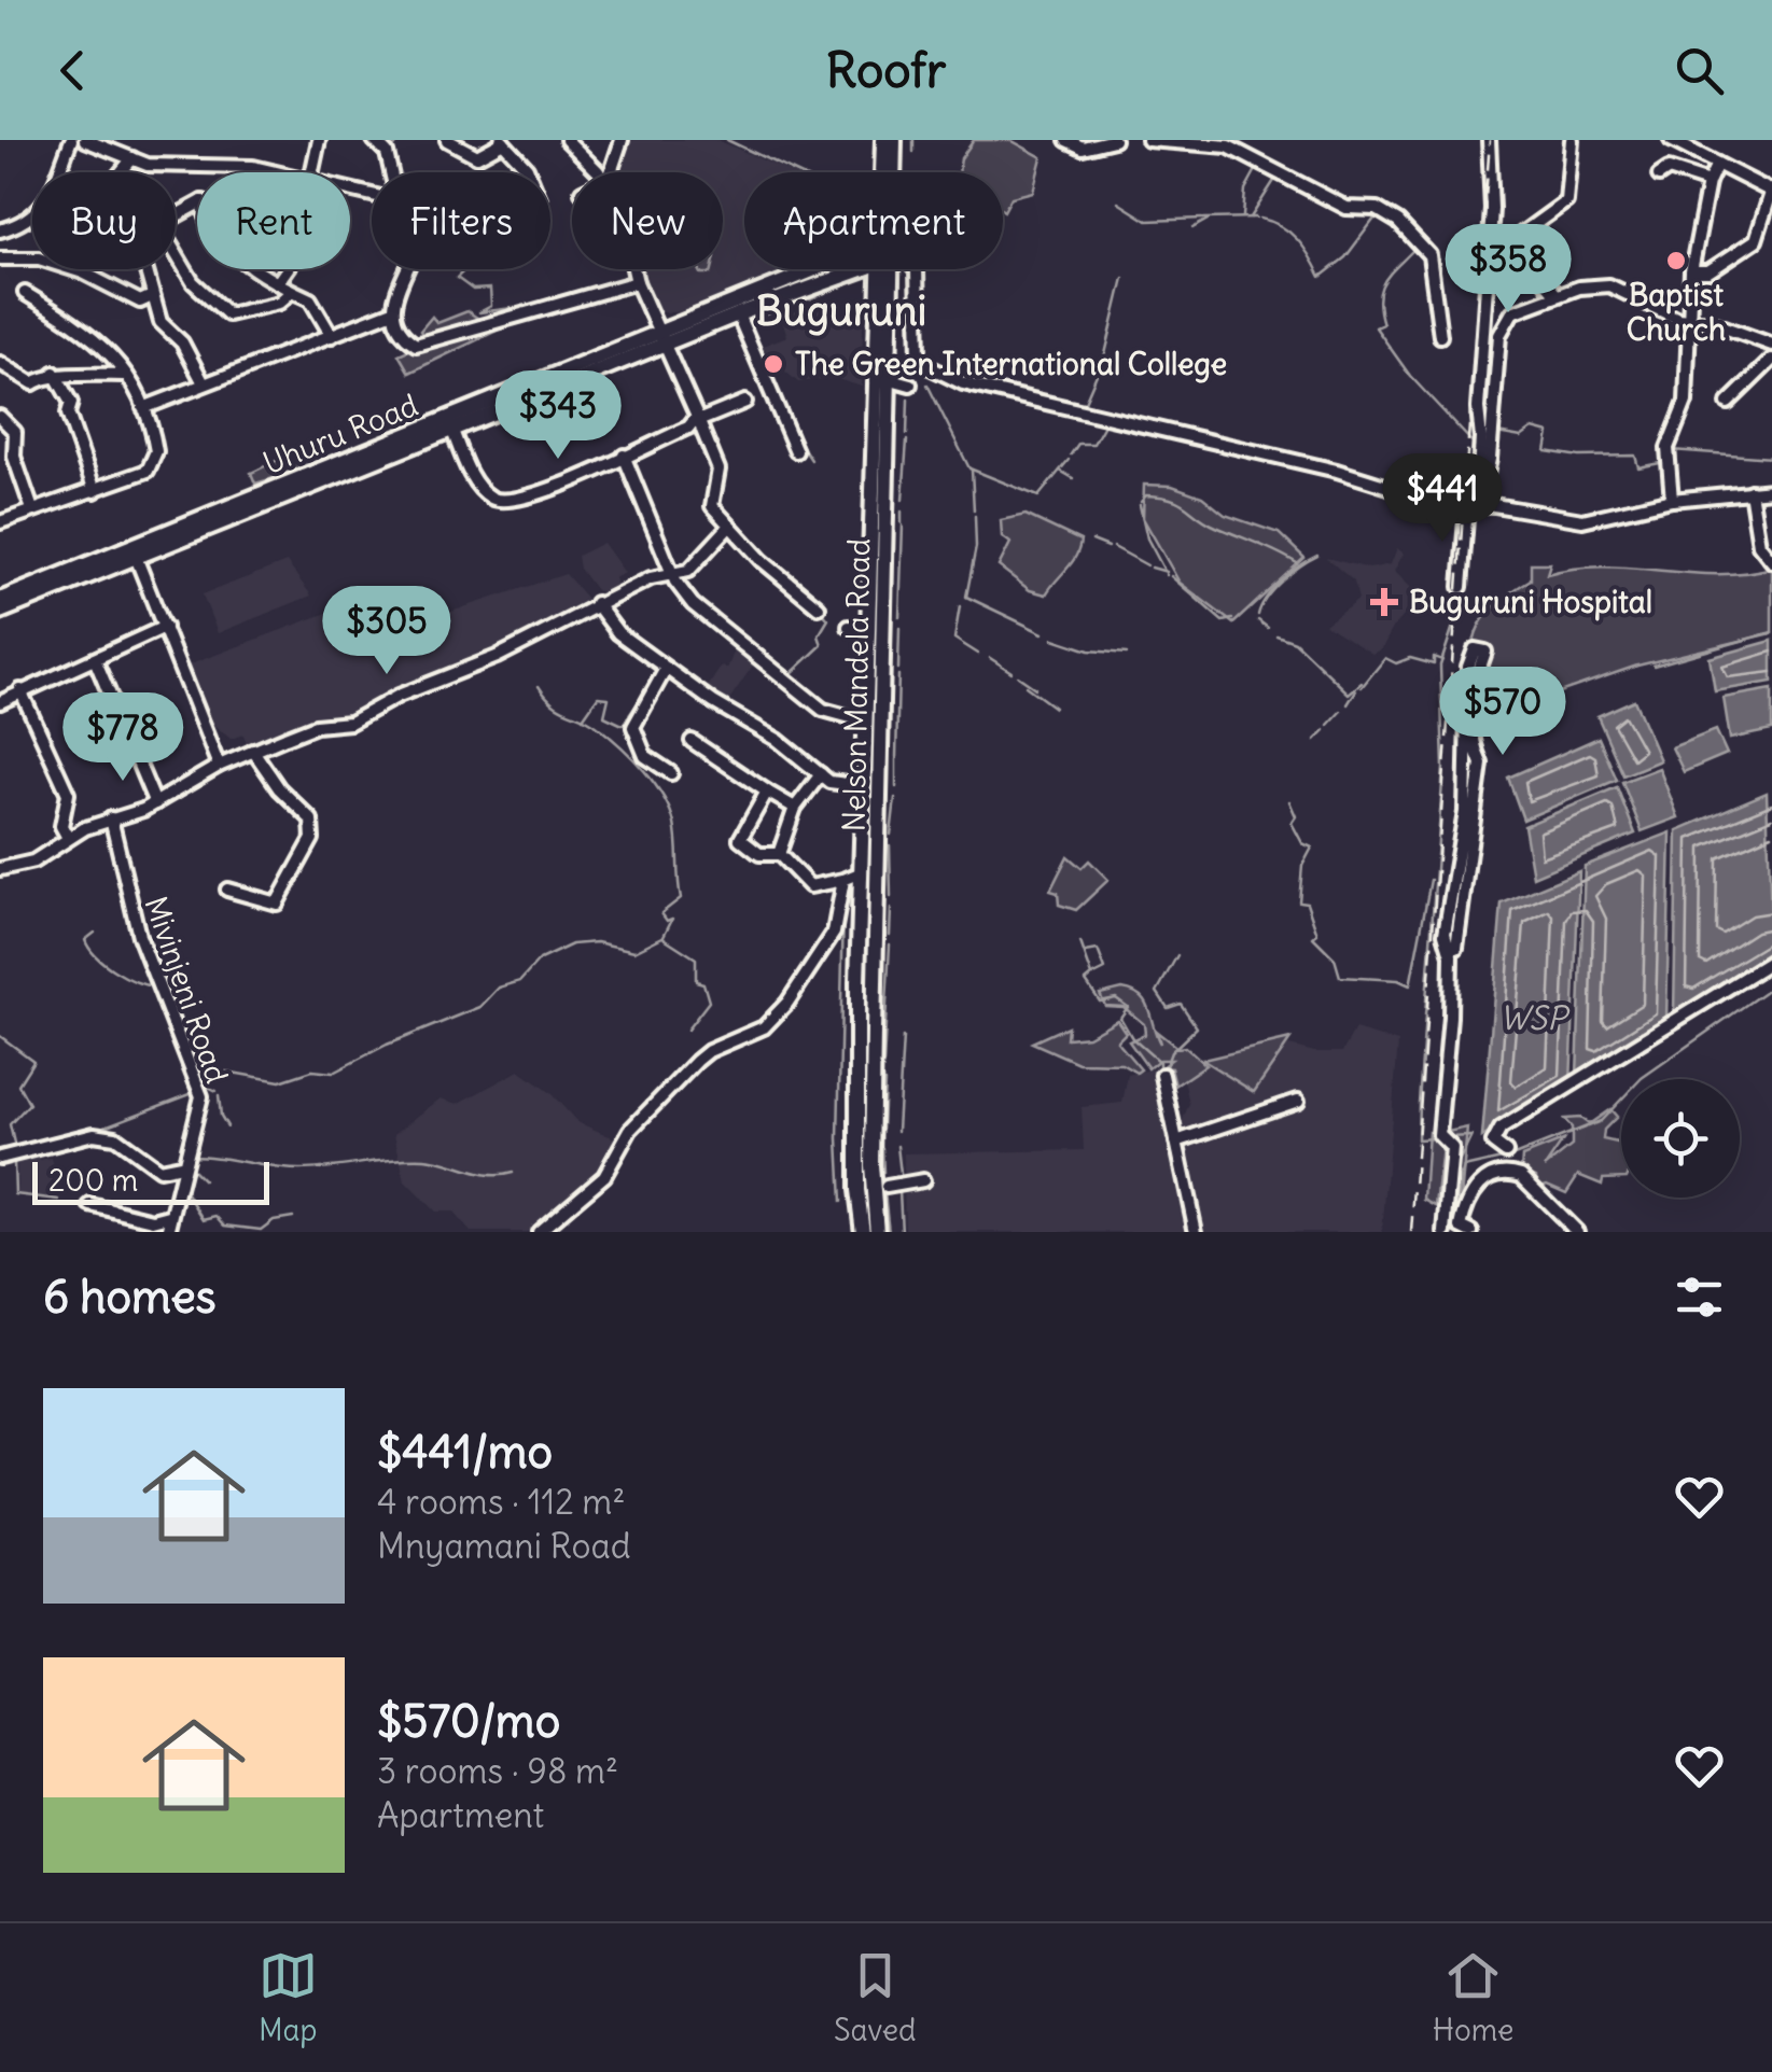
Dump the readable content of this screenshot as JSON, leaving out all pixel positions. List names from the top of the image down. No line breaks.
{"streets":{"main road":["Uhuru Road","Nelson Mandela Road"],"street":["Mivinjeni Road"]},"districts":["Buguruni"],"water":["WSP"],"places":{"other":["Baptist Church","The Green International College"],"health":["Buguruni Hospital"]},"scale_bar":"200 m","page":{"header":"Roofr","chip":["Buy","Rent","Filters","New","Apartment"],"price":["$358","$343","$441","$305","$570","$778"],"scale":"200 m","heading":"6 homes","list":[{"name":"$441/mo","note":"4 rooms · 112 m² · Mnyamani Road"},{"name":"$570/mo","note":"3 rooms · 98 m² · Apartment"}],"tabs":["Map","Saved","Home"]}}
